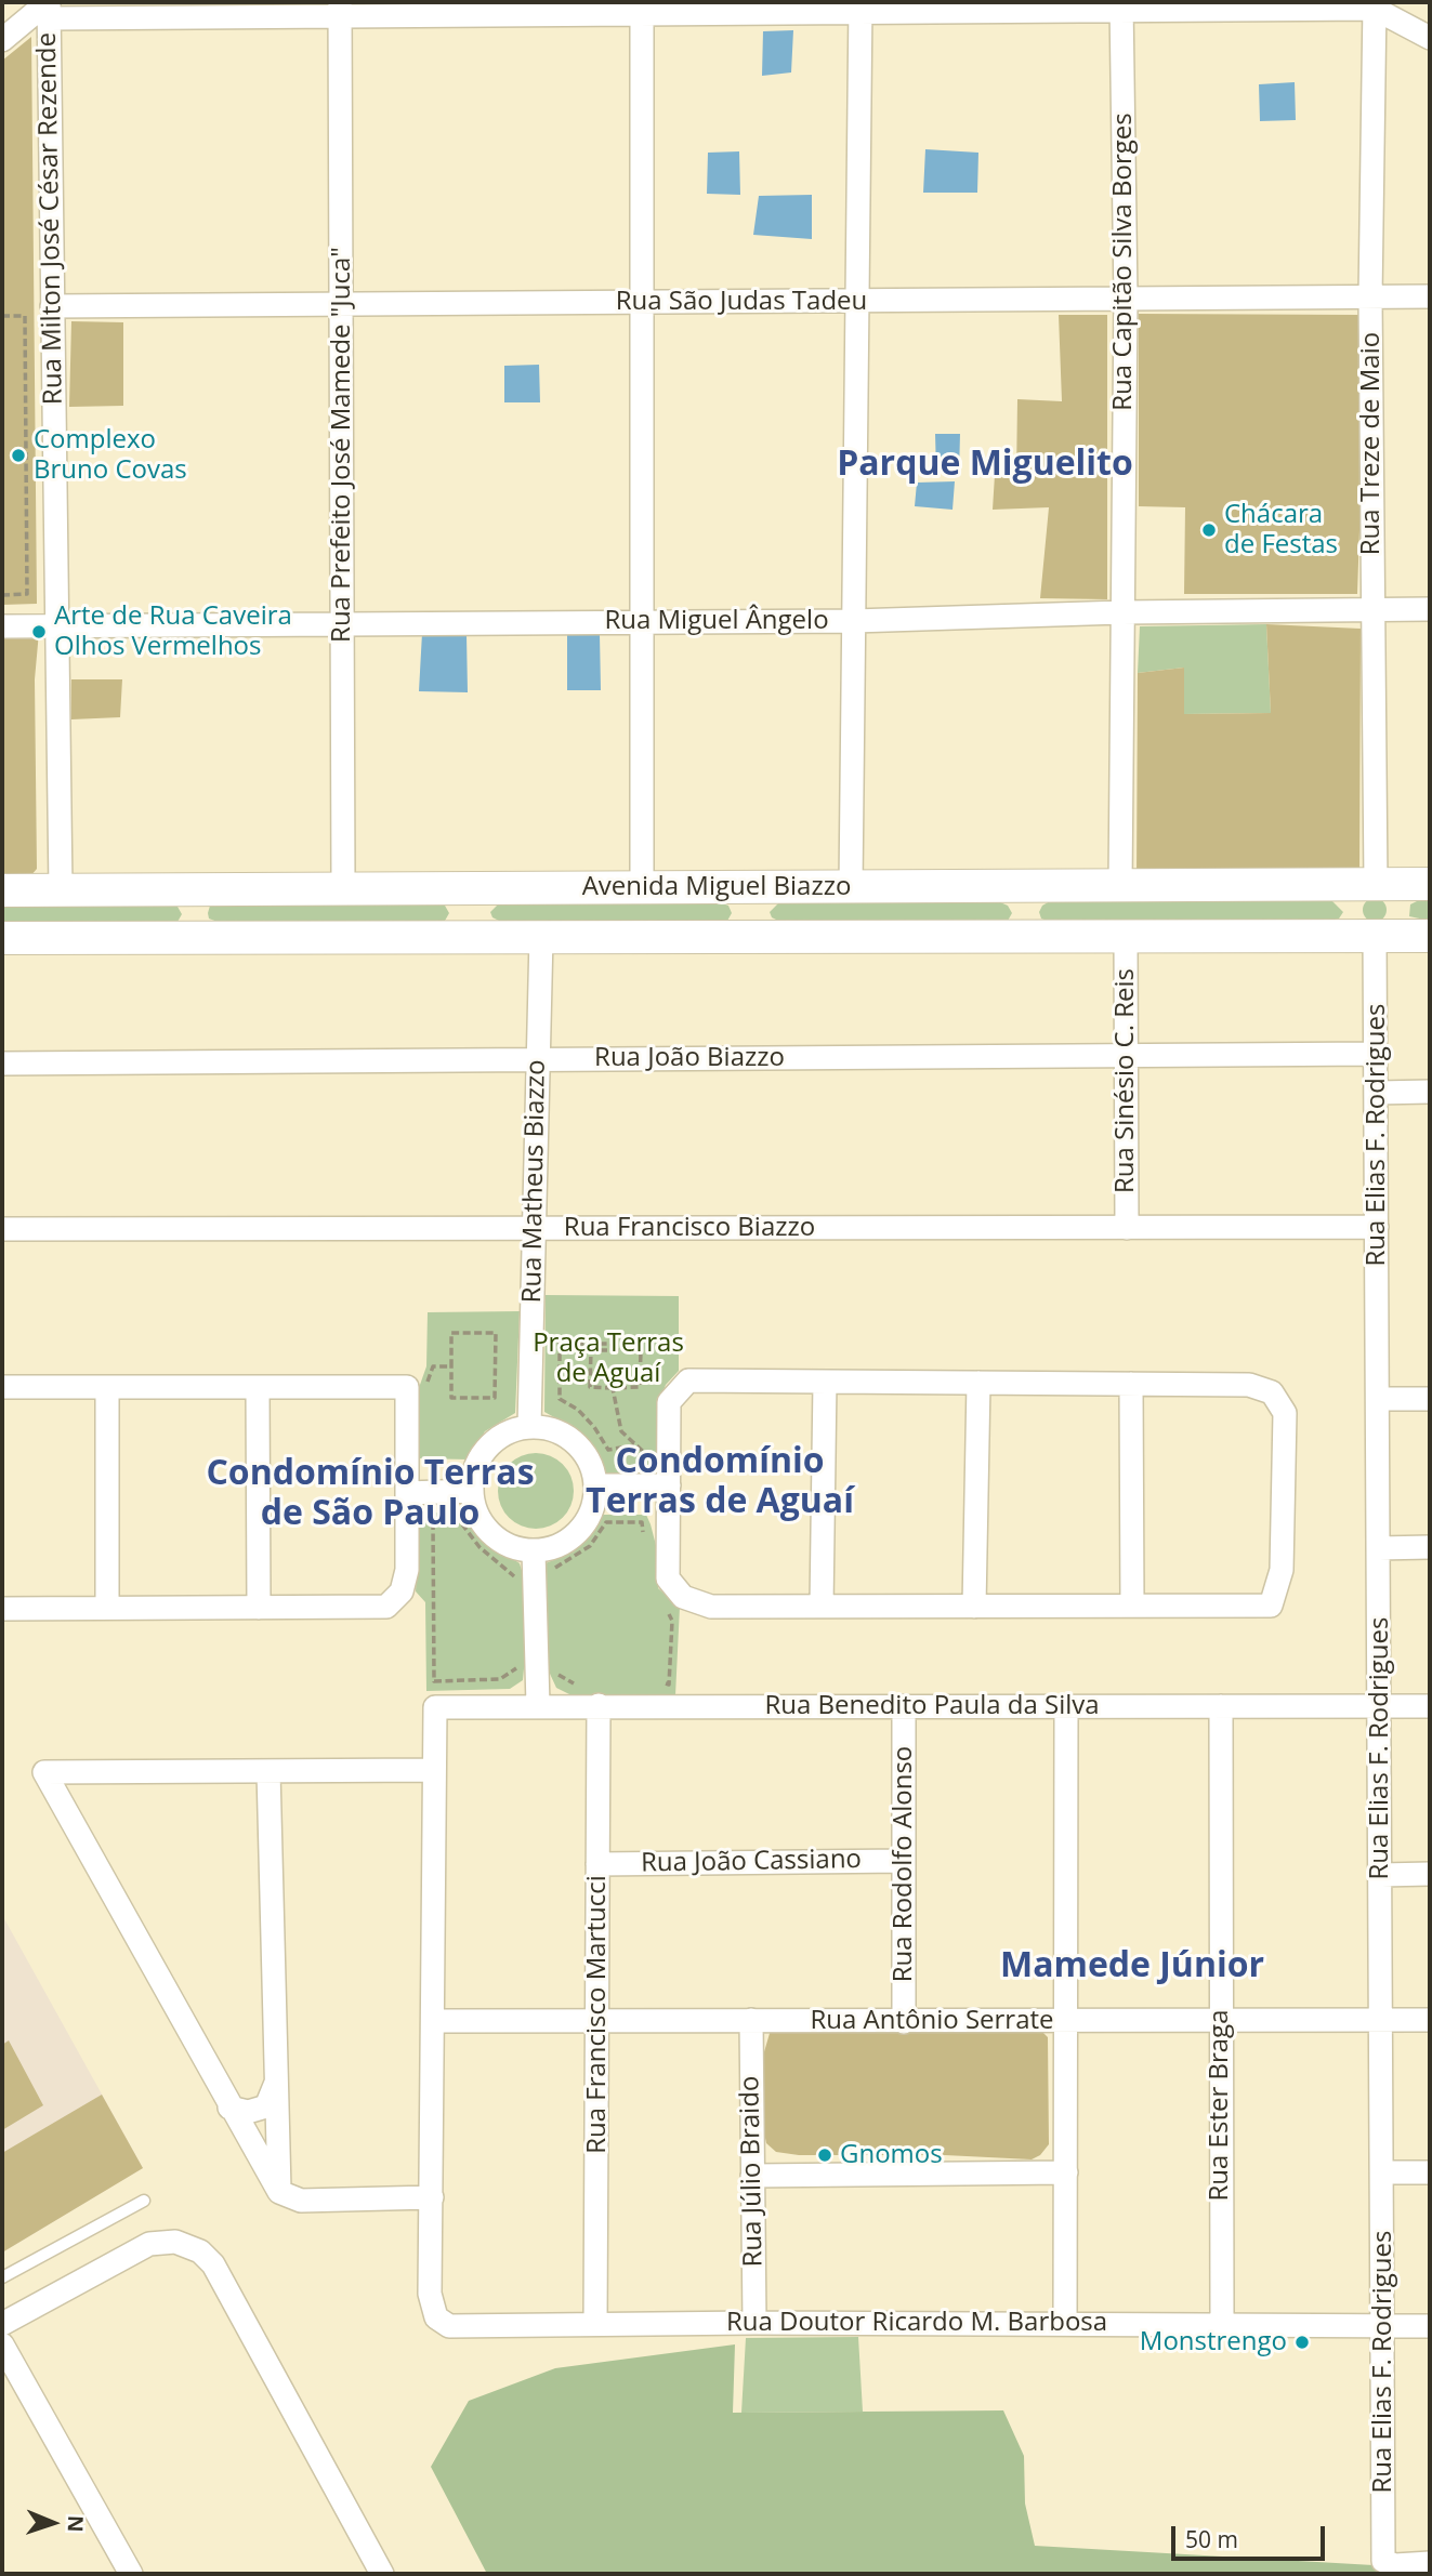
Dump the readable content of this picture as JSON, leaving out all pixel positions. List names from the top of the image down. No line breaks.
{"streets":{"street":["Rua Milton José César Rezende","Rua Capitão Silva Borges","Rua São Judas Tadeu","Rua Treze de Maio","Rua Prefeito José Mamede \"Juca\"","Rua Miguel Ângelo","Avenida Miguel Biazzo","Rua João Biazzo","Rua Sinésio C. Reis","Rua Elias F. Rodrigues","Rua Matheus Biazzo","Rua Francisco Biazzo","Rua Benedito Paula da Silva","Rua João Cassiano","Rua Rodolfo Alonso","Rua Francisco Martucci","Rua Antônio Serrate","Rua Ester Braga","Rua Júlio Braido","Rua Doutor Ricardo M. Barbosa"]},"crossings":[["Rua Milton José César Rezende","Rua São Judas Tadeu"],["Rua Milton José César Rezende","Rua Miguel Ângelo"],["Rua Milton José César Rezende","Avenida Miguel Biazzo"],["Rua Capitão Silva Borges","Rua São Judas Tadeu"],["Rua Capitão Silva Borges","Rua Miguel Ângelo"],["Rua Capitão Silva Borges","Avenida Miguel Biazzo"],["Rua São Judas Tadeu","Rua Treze de Maio"],["Rua São Judas Tadeu","Rua Prefeito José Mamede \"Juca\""],["Rua Treze de Maio","Rua Miguel Ângelo"],["Rua Treze de Maio","Avenida Miguel Biazzo"],["Rua Prefeito José Mamede \"Juca\"","Rua Miguel Ângelo"],["Rua Prefeito José Mamede \"Juca\"","Avenida Miguel Biazzo"],["Avenida Miguel Biazzo","Rua Sinésio C. Reis"],["Avenida Miguel Biazzo","Rua Elias F. Rodrigues"],["Avenida Miguel Biazzo","Rua Matheus Biazzo"],["Rua João Biazzo","Rua Sinésio C. Reis"],["Rua João Biazzo","Rua Elias F. Rodrigues"],["Rua João Biazzo","Rua Matheus Biazzo"],["Rua Sinésio C. Reis","Rua Francisco Biazzo"],["Rua Elias F. Rodrigues","Rua Francisco Biazzo"],["Rua Elias F. Rodrigues","Rua Benedito Paula da Silva"],["Rua Elias F. Rodrigues","Rua Antônio Serrate"],["Rua Elias F. Rodrigues","Rua Doutor Ricardo M. Barbosa"],["Rua Matheus Biazzo","Rua Francisco Biazzo"],["Rua Benedito Paula da Silva","Rua Rodolfo Alonso"],["Rua Benedito Paula da Silva","Rua Francisco Martucci"],["Rua Benedito Paula da Silva","Rua Ester Braga"],["Rua João Cassiano","Rua Rodolfo Alonso"],["Rua João Cassiano","Rua Francisco Martucci"],["Rua Rodolfo Alonso","Rua Antônio Serrate"],["Rua Francisco Martucci","Rua Antônio Serrate"],["Rua Francisco Martucci","Rua Doutor Ricardo M. Barbosa"],["Rua Antônio Serrate","Rua Ester Braga"],["Rua Antônio Serrate","Rua Júlio Braido"],["Rua Ester Braga","Rua Doutor Ricardo M. Barbosa"],["Rua Júlio Braido","Rua Doutor Ricardo M. Barbosa"]],"districts":["Parque Miguelito","Condomínio Terras de Aguaí","Condomínio Terras de São Paulo","Mamede Júnior"],"parks":["Praça Terras de Aguaí"],"places":["Complexo Bruno Covas","Chácara de Festas","Arte de Rua Caveira Olhos Vermelhos","Gnomos","Monstrengo"],"scale_bar":"50 m","north":"right"}
